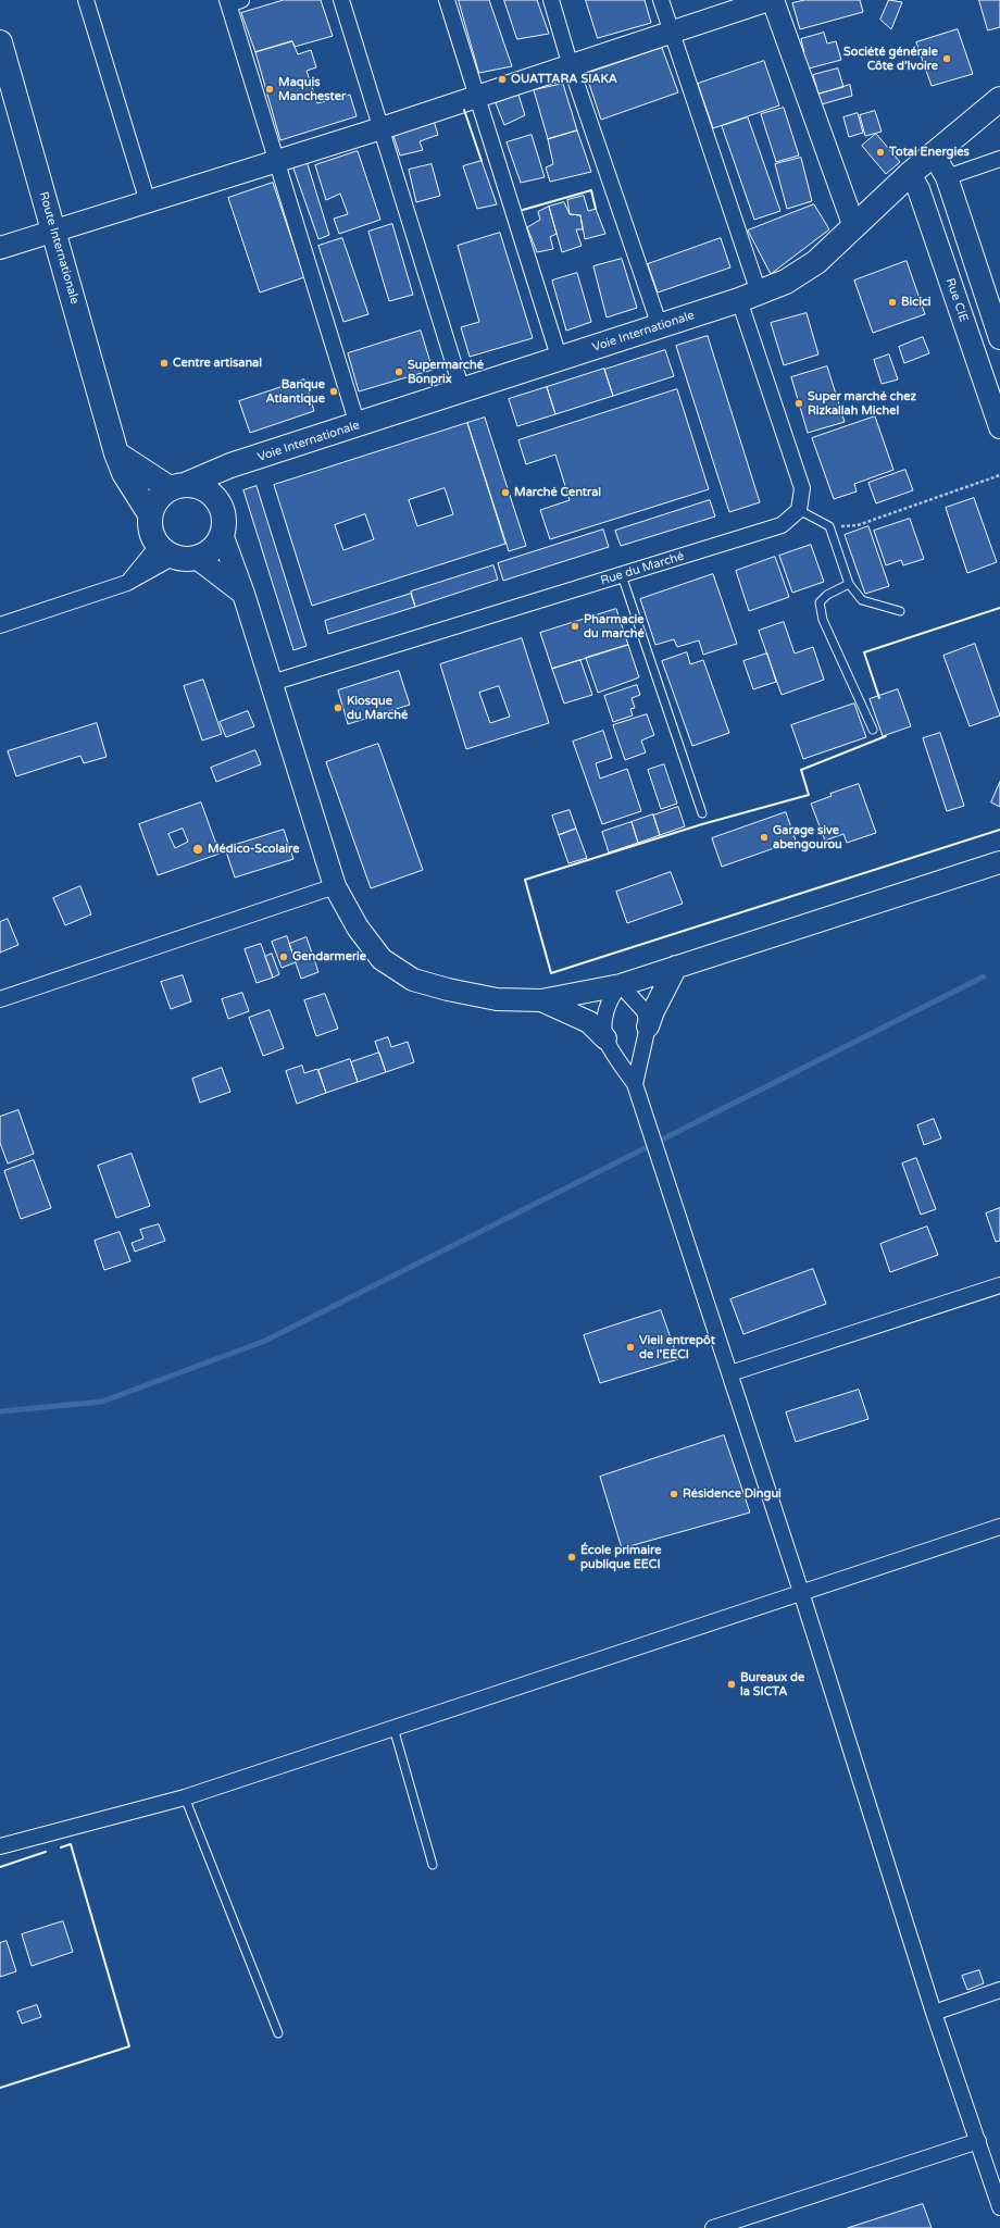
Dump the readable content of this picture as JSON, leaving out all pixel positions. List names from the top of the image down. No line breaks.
{"streets":{"main road":["Route Internationale","Voie Internationale"],"street":["Rue CIE","Rue du Marché"]},"crossings":[["Route Internationale","Voie Internationale"],["Rue CIE","Voie Internationale"]],"places":["Société générale Côte d’Ivoire","OUATTARA SIAKA","Maquis Manchester","Total Energies","Bicici","Centre artisanal","Supermarché Bonprix","Banque Atlantique","Super marché chez Rizkallah Michel","Marché Central","Pharmacie du marché","Kiosque du Marché","Garage sive abengourou","Médico-Scolaire","Gendarmerie","Vieil entrepôt de l'EECI","Résidence Dingui","École primaire publique EECI","Bureaux de la SICTA"]}
